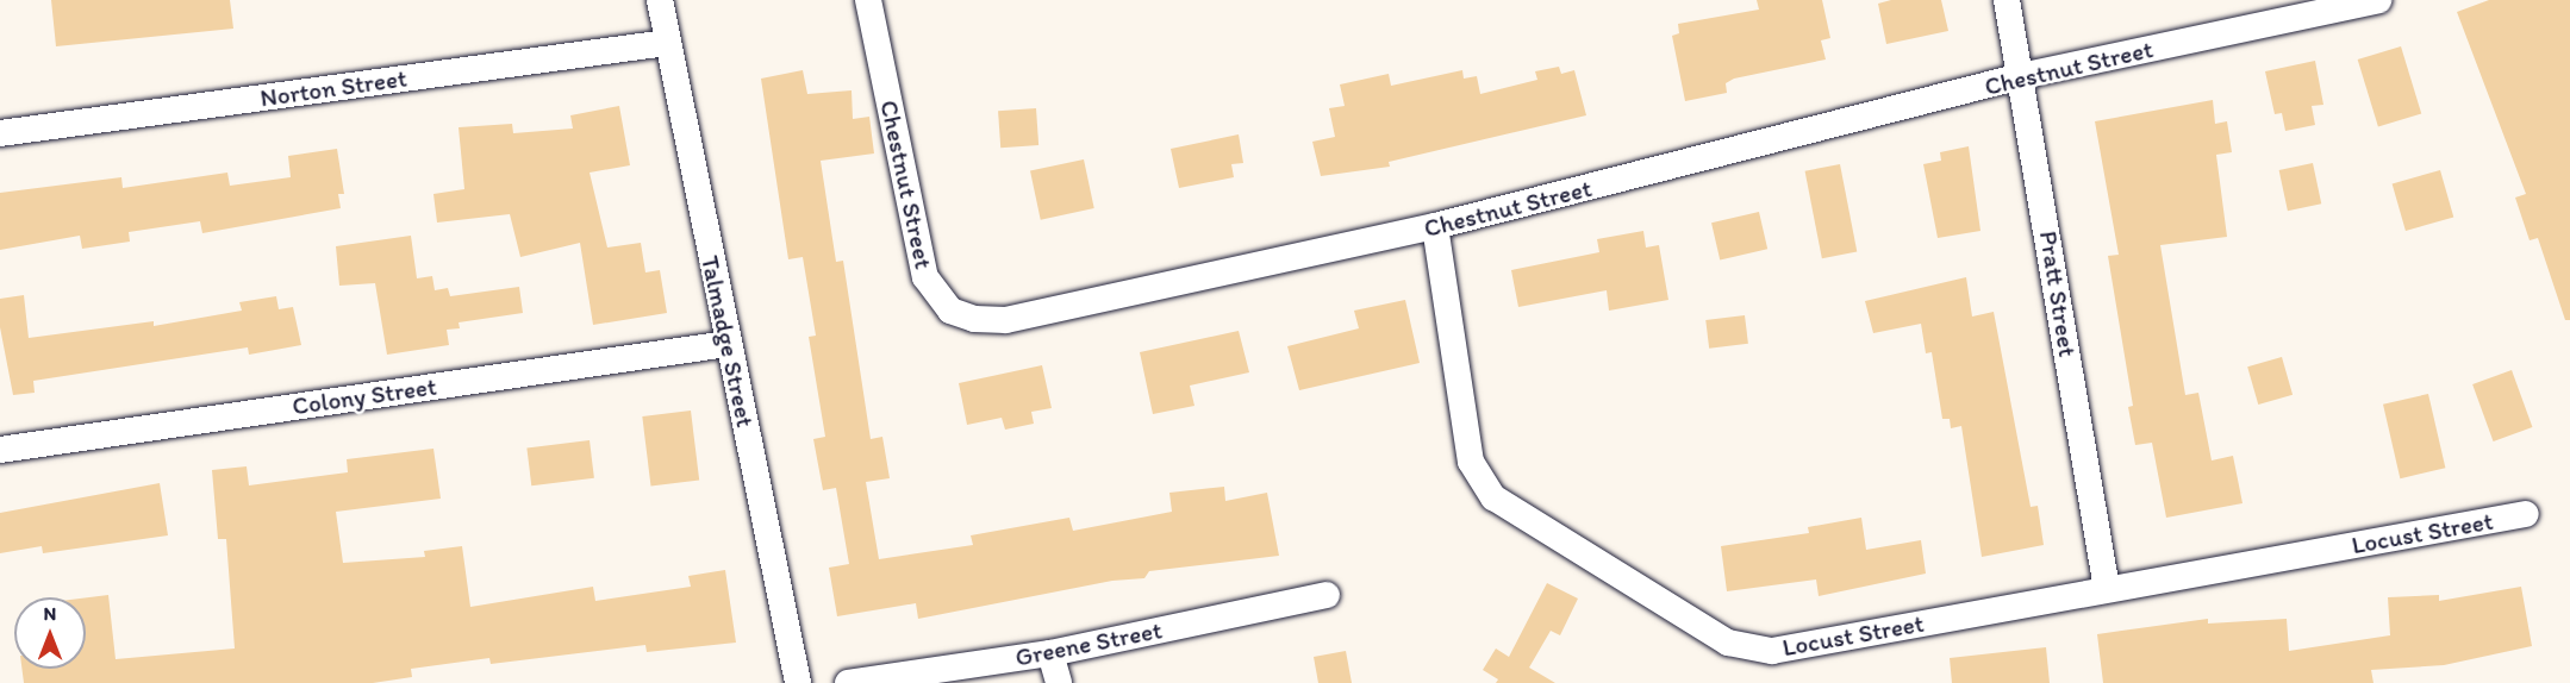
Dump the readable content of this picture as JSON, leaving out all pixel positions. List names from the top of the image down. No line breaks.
{"streets":{"street":["Chestnut Street","Norton Street","Pratt Street","Talmadge Street","Colony Street","Locust Street","Greene Street"]},"crossings":[["Chestnut Street","Pratt Street"],["Chestnut Street","Locust Street"],["Norton Street","Talmadge Street"],["Pratt Street","Locust Street"],["Talmadge Street","Colony Street"]],"north":"top"}
